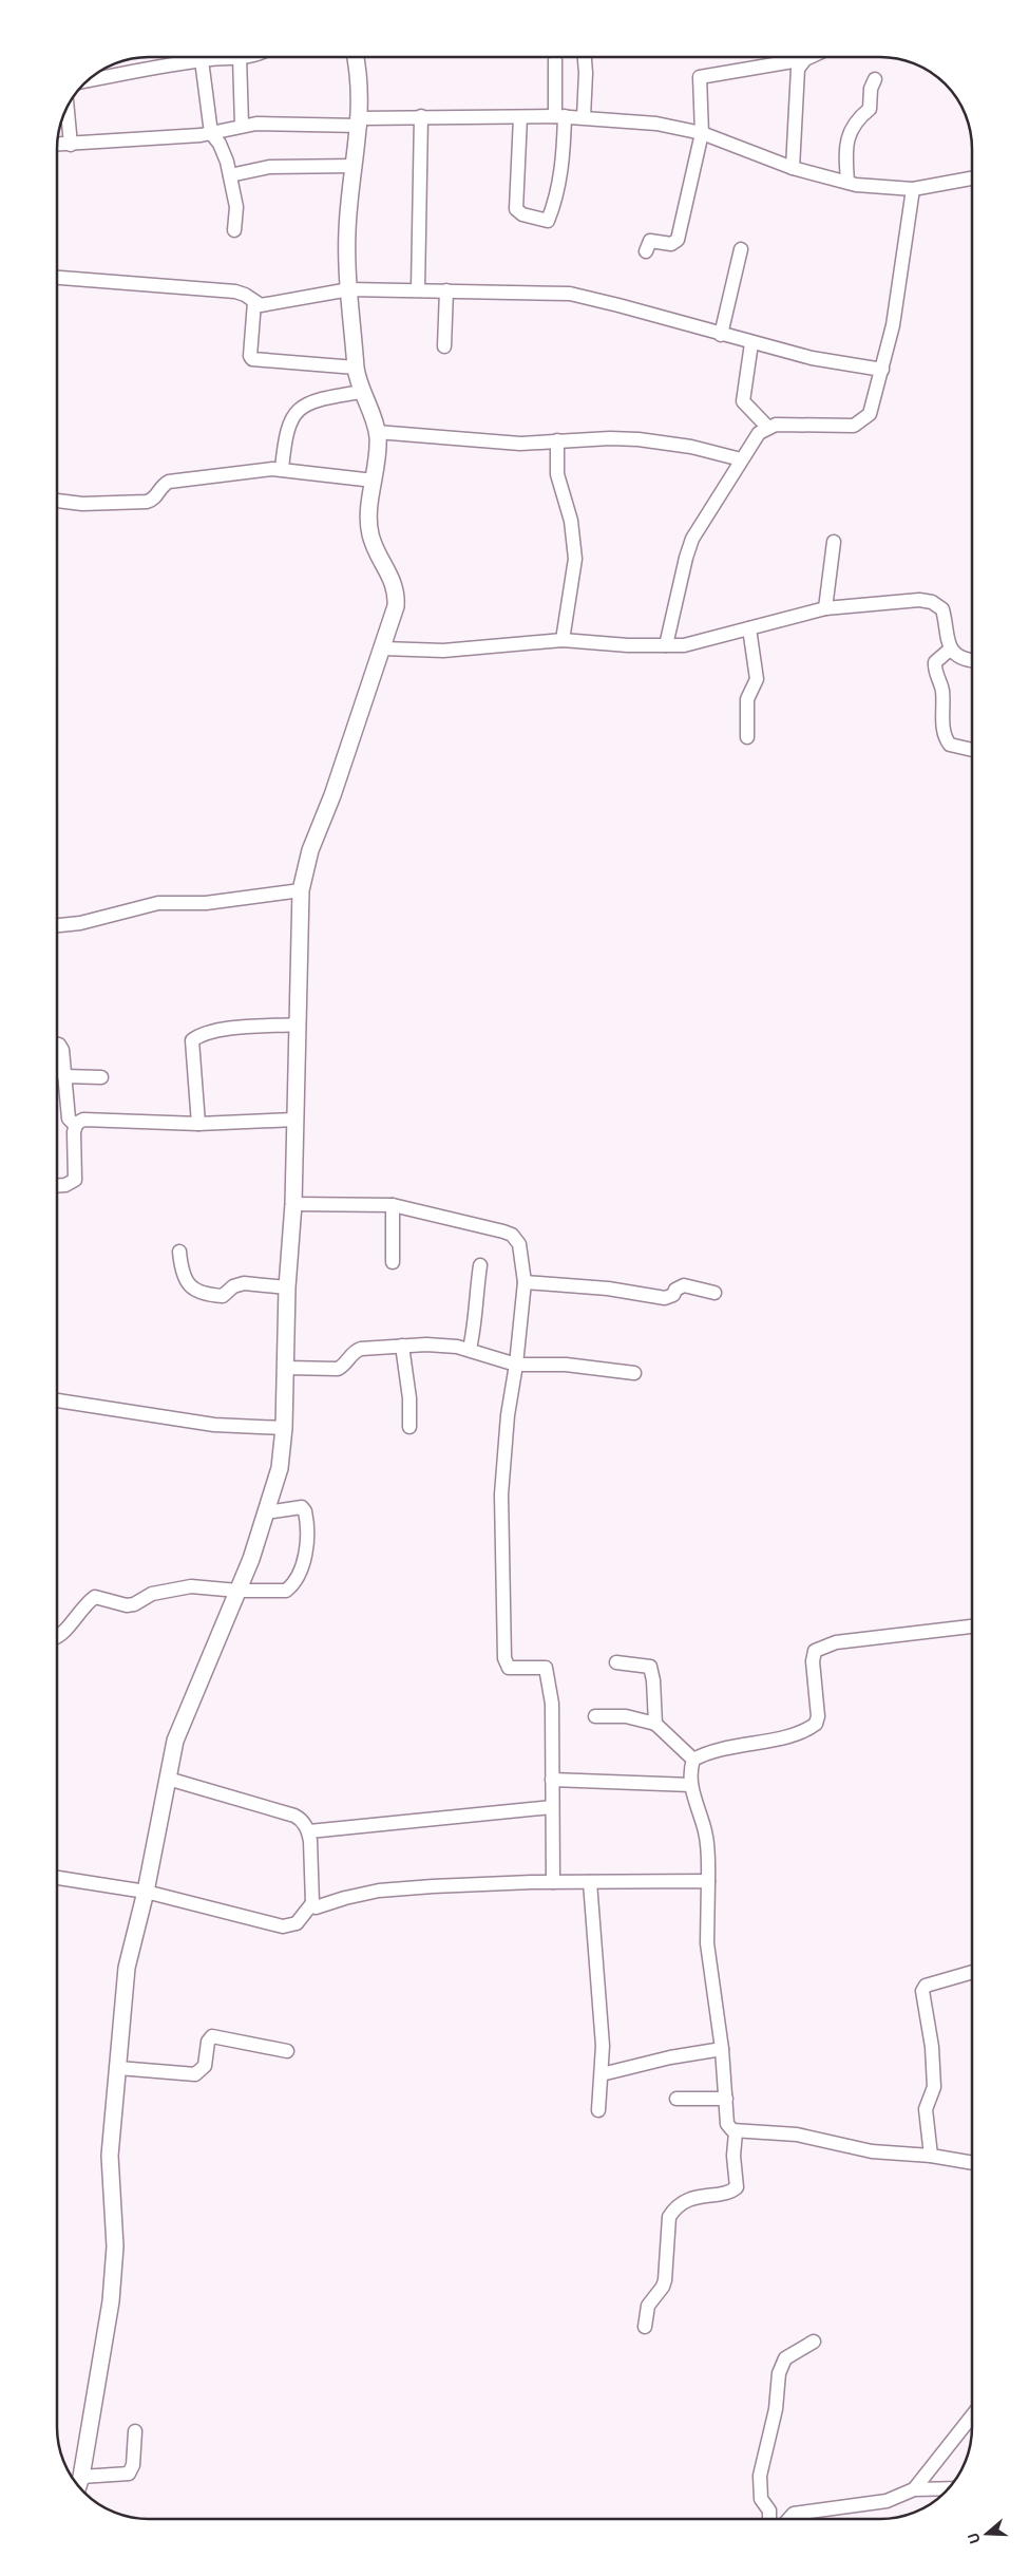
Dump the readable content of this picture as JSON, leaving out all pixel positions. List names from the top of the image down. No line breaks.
{"north":"left"}
